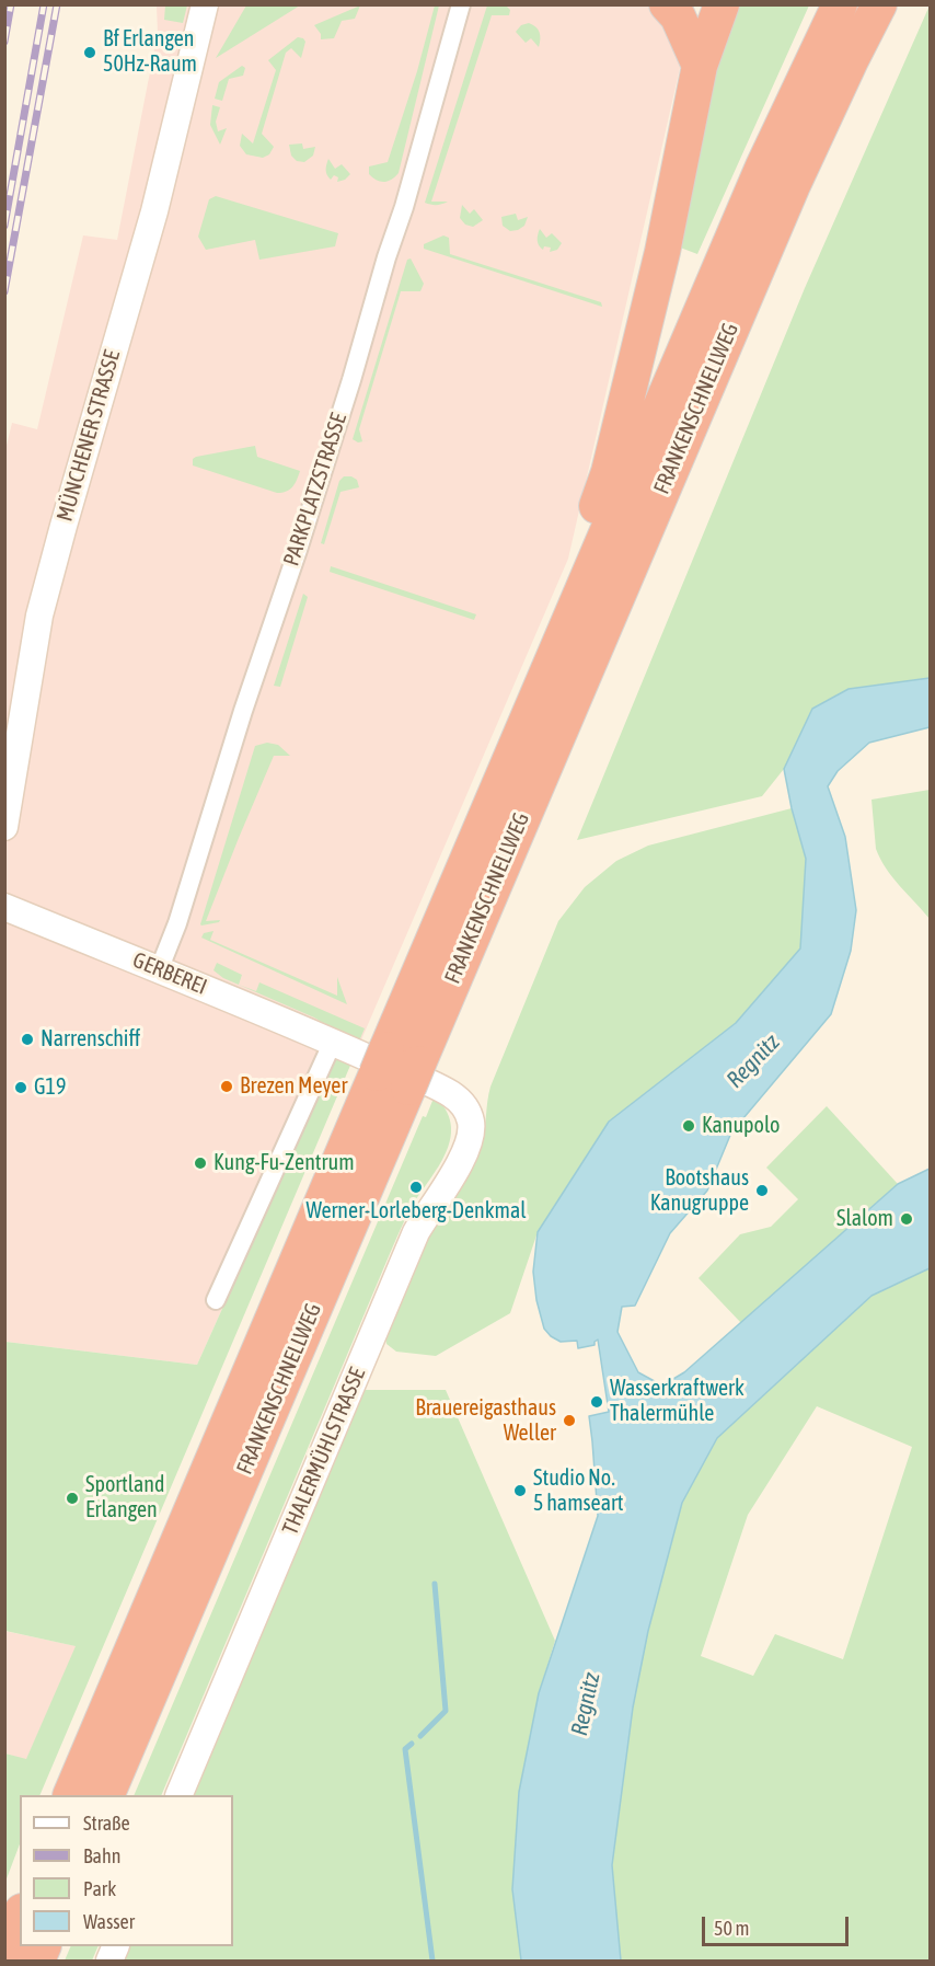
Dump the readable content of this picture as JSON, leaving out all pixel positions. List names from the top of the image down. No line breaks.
{"streets":{"highway":["FRANKENSCHNELLWEG"],"main road":["MÜNCHENER STRASSE","GERBEREI","THALERMÜHLSTRASSE"],"street":["PARKPLATZSTRASSE"]},"crossings":[["PARKPLATZSTRASSE","GERBEREI"],["GERBEREI","THALERMÜHLSTRASSE"]],"water":["Regnitz"],"places":["Bf Erlangen 50Hz-Raum","Narrenschiff","Brezen Meyer","G19","Kanupolo","Kung-Fu-Zentrum","Werner-Lorleberg-Denkmal","Bootshaus Kanugruppe","Slalom","Wasserkraftwerk Thalermühle","Brauereigasthaus Weller","Studio No. 5 hamseart","Sportland Erlangen"],"legend":["Straße","Bahn","Park","Wasser"],"scale_bar":"50 m"}
